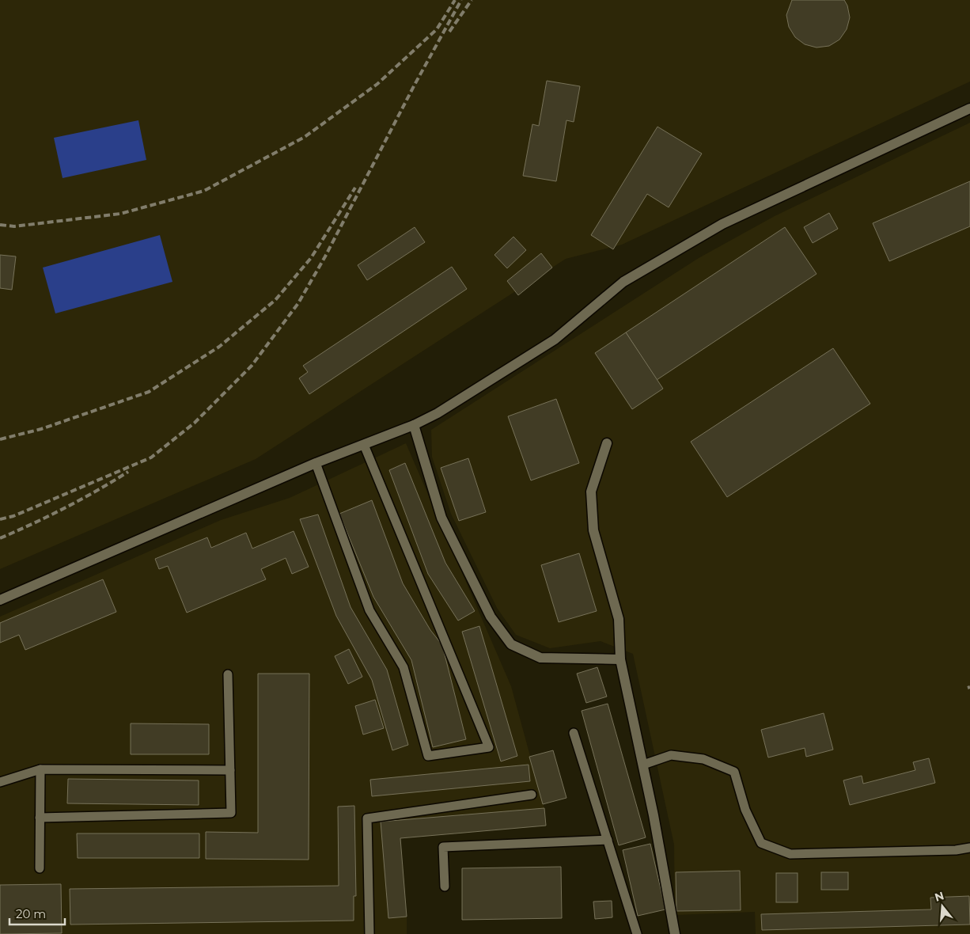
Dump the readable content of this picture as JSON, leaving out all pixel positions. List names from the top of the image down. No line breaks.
{"scale_bar":"20 m","north":"top"}
